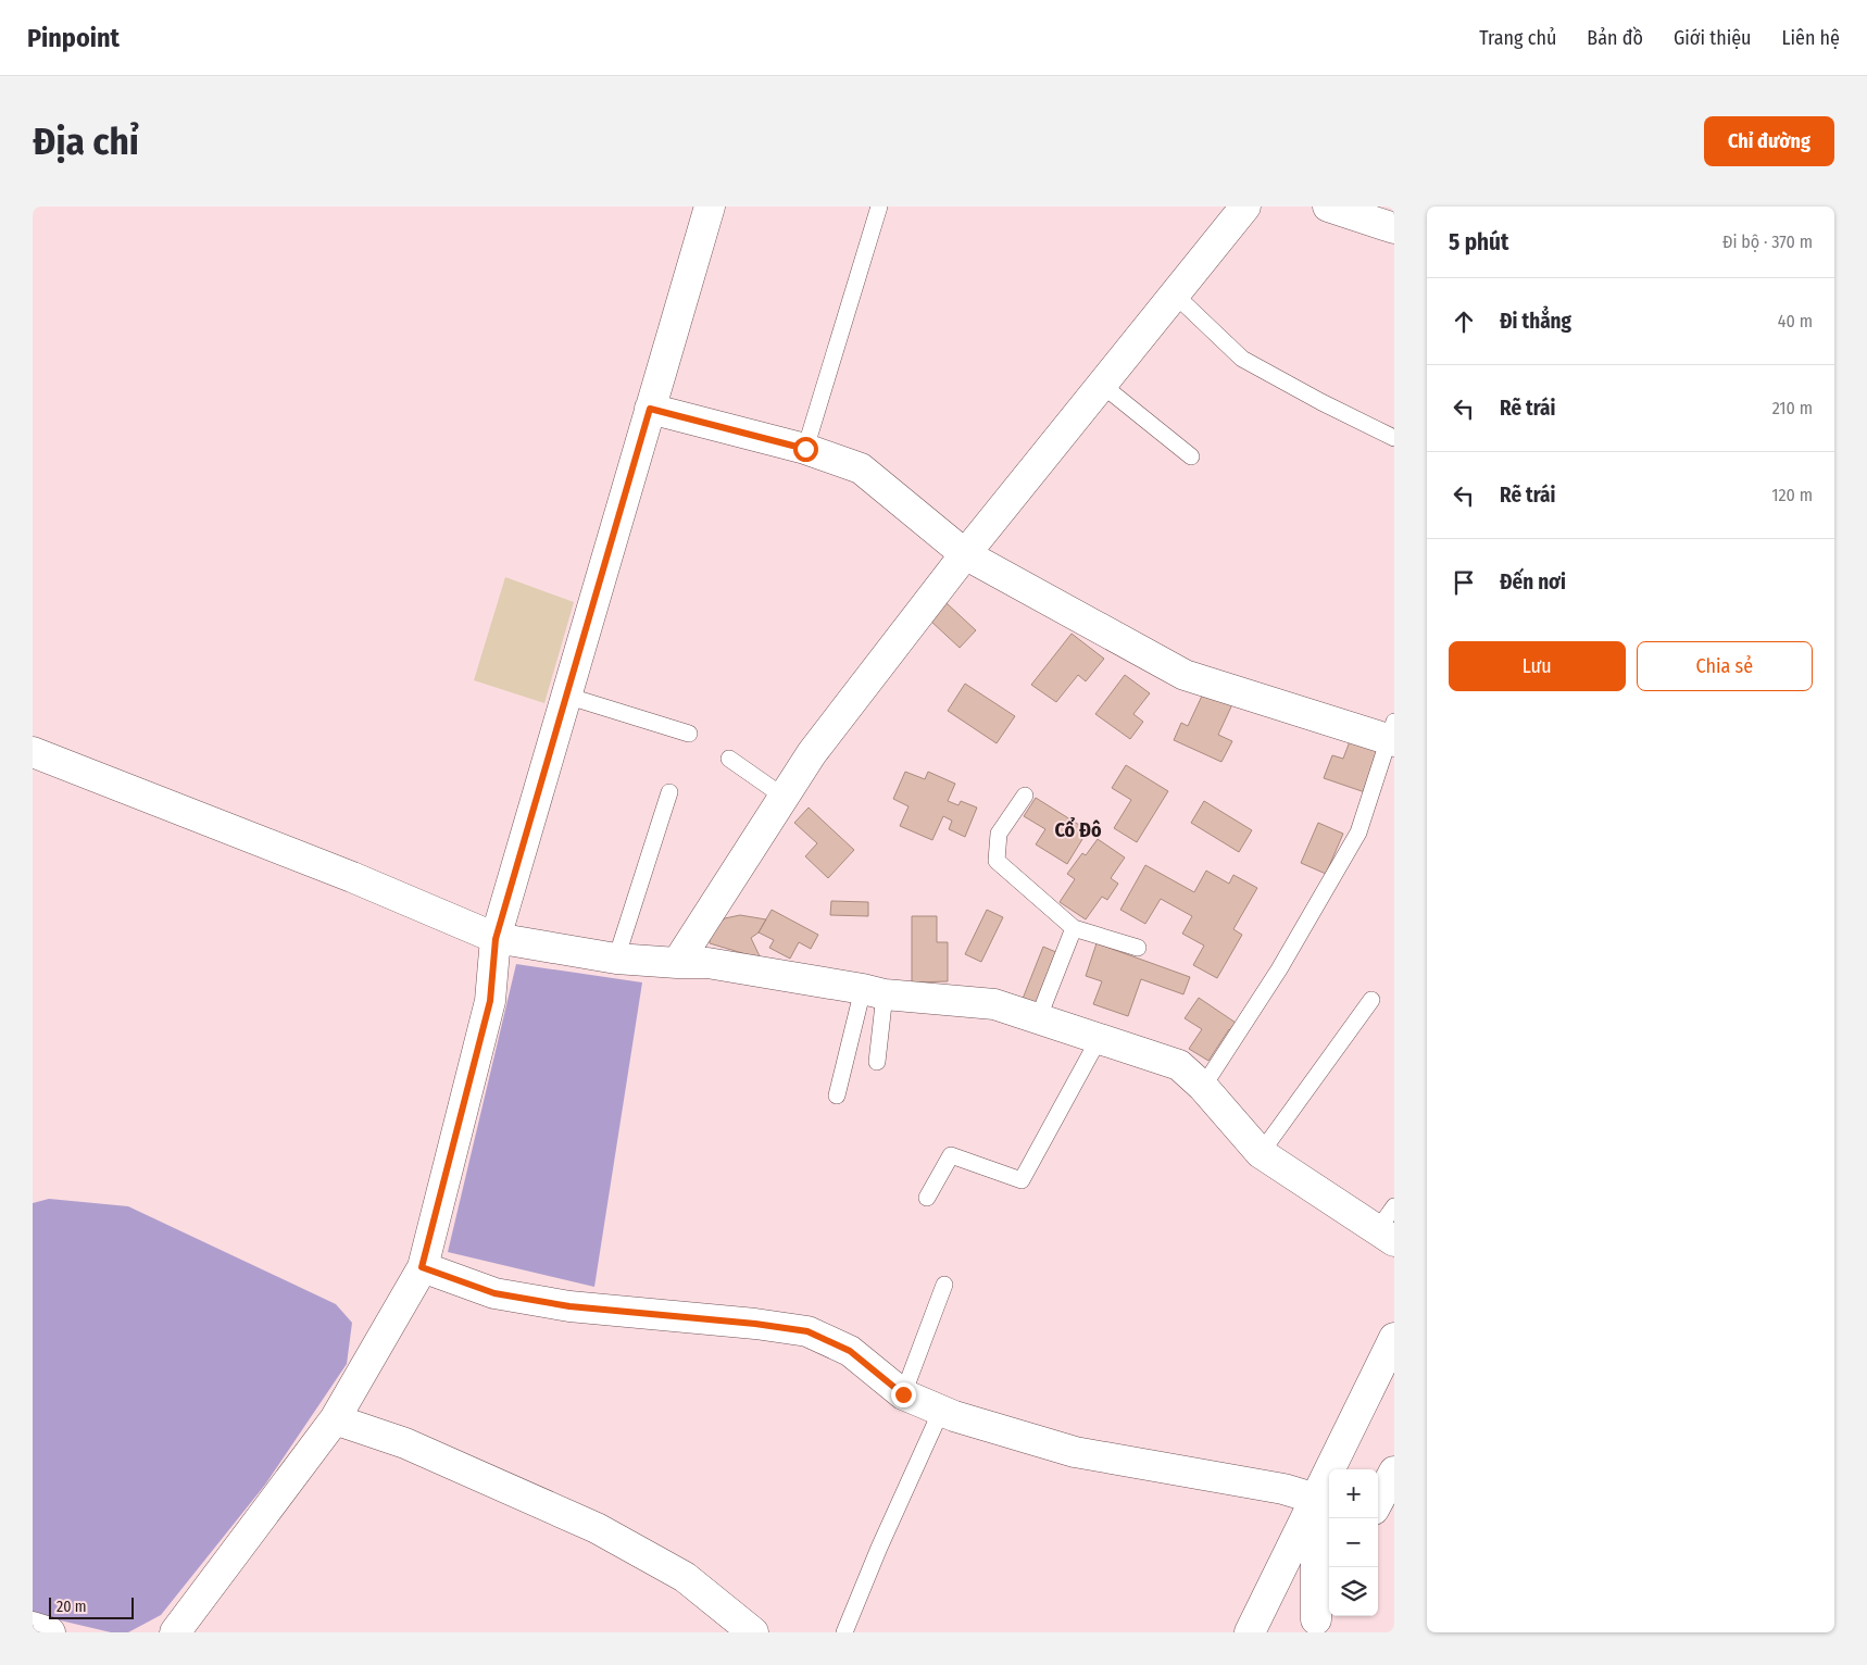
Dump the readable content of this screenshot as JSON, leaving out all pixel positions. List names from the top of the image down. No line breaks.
{"districts":["Cổ Đô"],"scale_bar":"20 m","page":{"header":"Pinpoint","nav":["Trang chủ","Bản đồ","Giới thiệu","Liên hệ"],"buttons":["Chỉ đường",["Lưu","Chia sẻ"]],"title":"Địa chỉ","heading":["5 phút","Đi bộ · 370 m"],"list":[["Đi thẳng","40 m"],["Rẽ trái","210 m"],["Rẽ trái","120 m"],"Đến nơi"],"map_buttons":["+","−"],"scale":"20 m"}}
